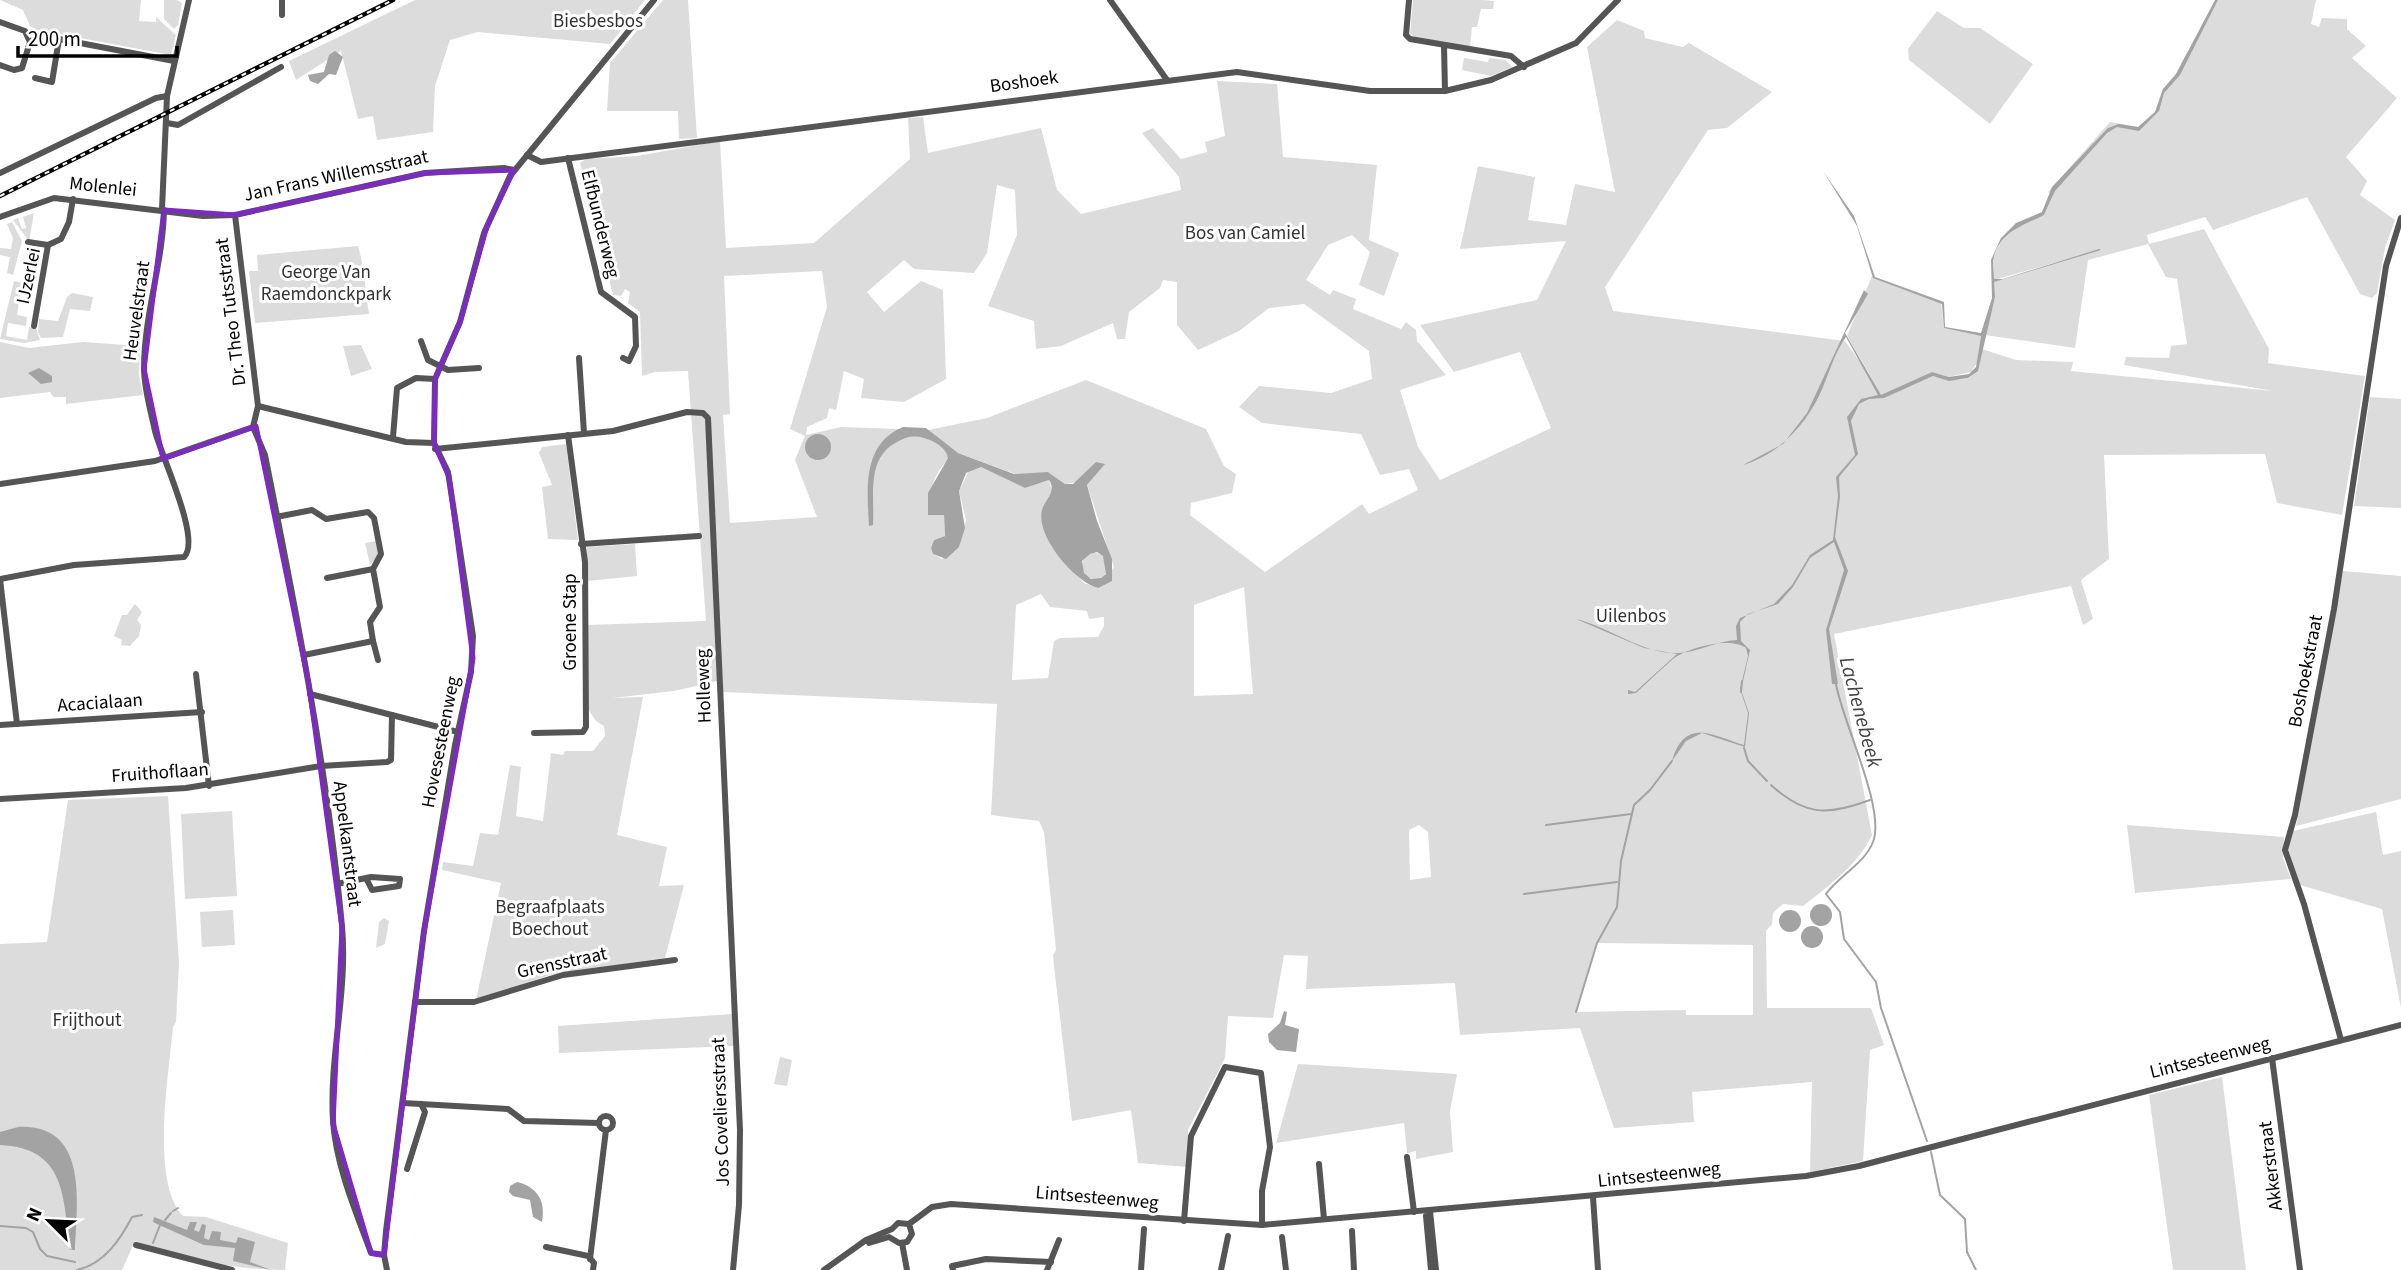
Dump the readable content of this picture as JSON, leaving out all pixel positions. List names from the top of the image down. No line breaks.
{"streets":{"street":["Boshoek","Jan Frans Willemsstraat","Molenlei","Elfbunderweg","IJzerlei","Heuvelstraat","Dr. Theo Tutsstraat","Groene Stap","Boshoekstraat","Holleweg","Acacialaan","Hovesesteenweg","Fruithoflaan","Appelkantstraat","Grensstraat","Lintsesteenweg","Jos Coveliersstraat","Akkerstraat"]},"crossings":[["Boshoek","Elfbunderweg"],["Jan Frans Willemsstraat","Molenlei"],["Jan Frans Willemsstraat","Heuvelstraat"],["Jan Frans Willemsstraat","Dr. Theo Tutsstraat"],["Molenlei","IJzerlei"],["Molenlei","Heuvelstraat"],["Boshoekstraat","Lintsesteenweg"],["Holleweg","Jos Coveliersstraat"],["Hovesesteenweg","Appelkantstraat"],["Hovesesteenweg","Grensstraat"],["Fruithoflaan","Appelkantstraat"],["Lintsesteenweg","Akkerstraat"]],"water":["Lachenebeek"],"parks":["Biesbesbos","Bos van Camiel","George Van Raemdonckpark","Uilenbos","Begraafplaats Boechout","Frijthout"],"scale_bar":"200 m","north":"top left"}
